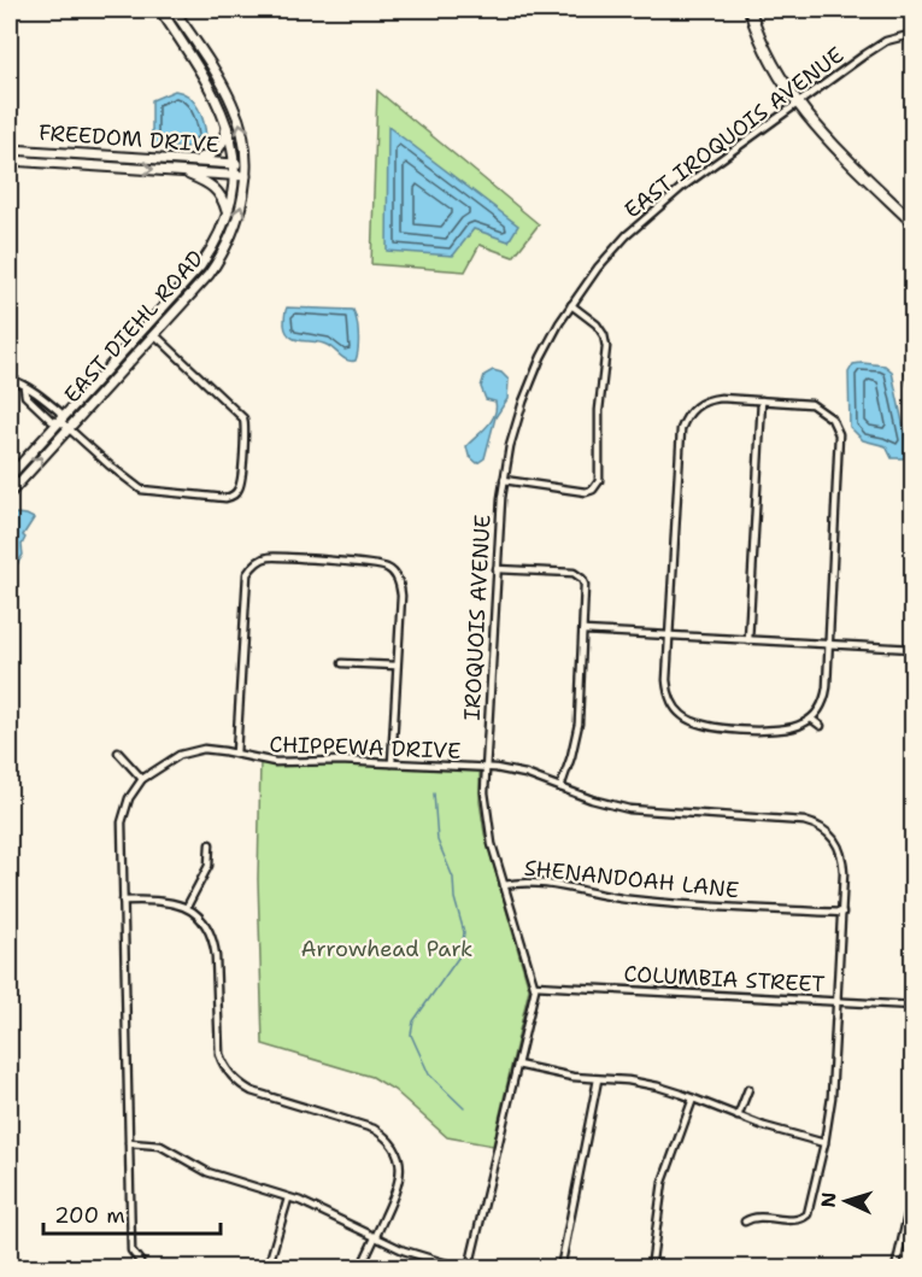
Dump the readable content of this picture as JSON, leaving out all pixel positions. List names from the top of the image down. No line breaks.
{"streets":{"street":["EAST IROQUOIS AVENUE","FREEDOM DRIVE","EAST DIEHL ROAD","IROQUOIS AVENUE","CHIPPEWA DRIVE","SHENANDOAH LANE","COLUMBIA STREET"]},"crossings":[["EAST IROQUOIS AVENUE","IROQUOIS AVENUE"],["FREEDOM DRIVE","EAST DIEHL ROAD"],["IROQUOIS AVENUE","CHIPPEWA DRIVE"],["IROQUOIS AVENUE","SHENANDOAH LANE"],["IROQUOIS AVENUE","COLUMBIA STREET"],["CHIPPEWA DRIVE","SHENANDOAH LANE"]],"parks":["Arrowhead Park"],"scale_bar":"200 m","north":"left"}
